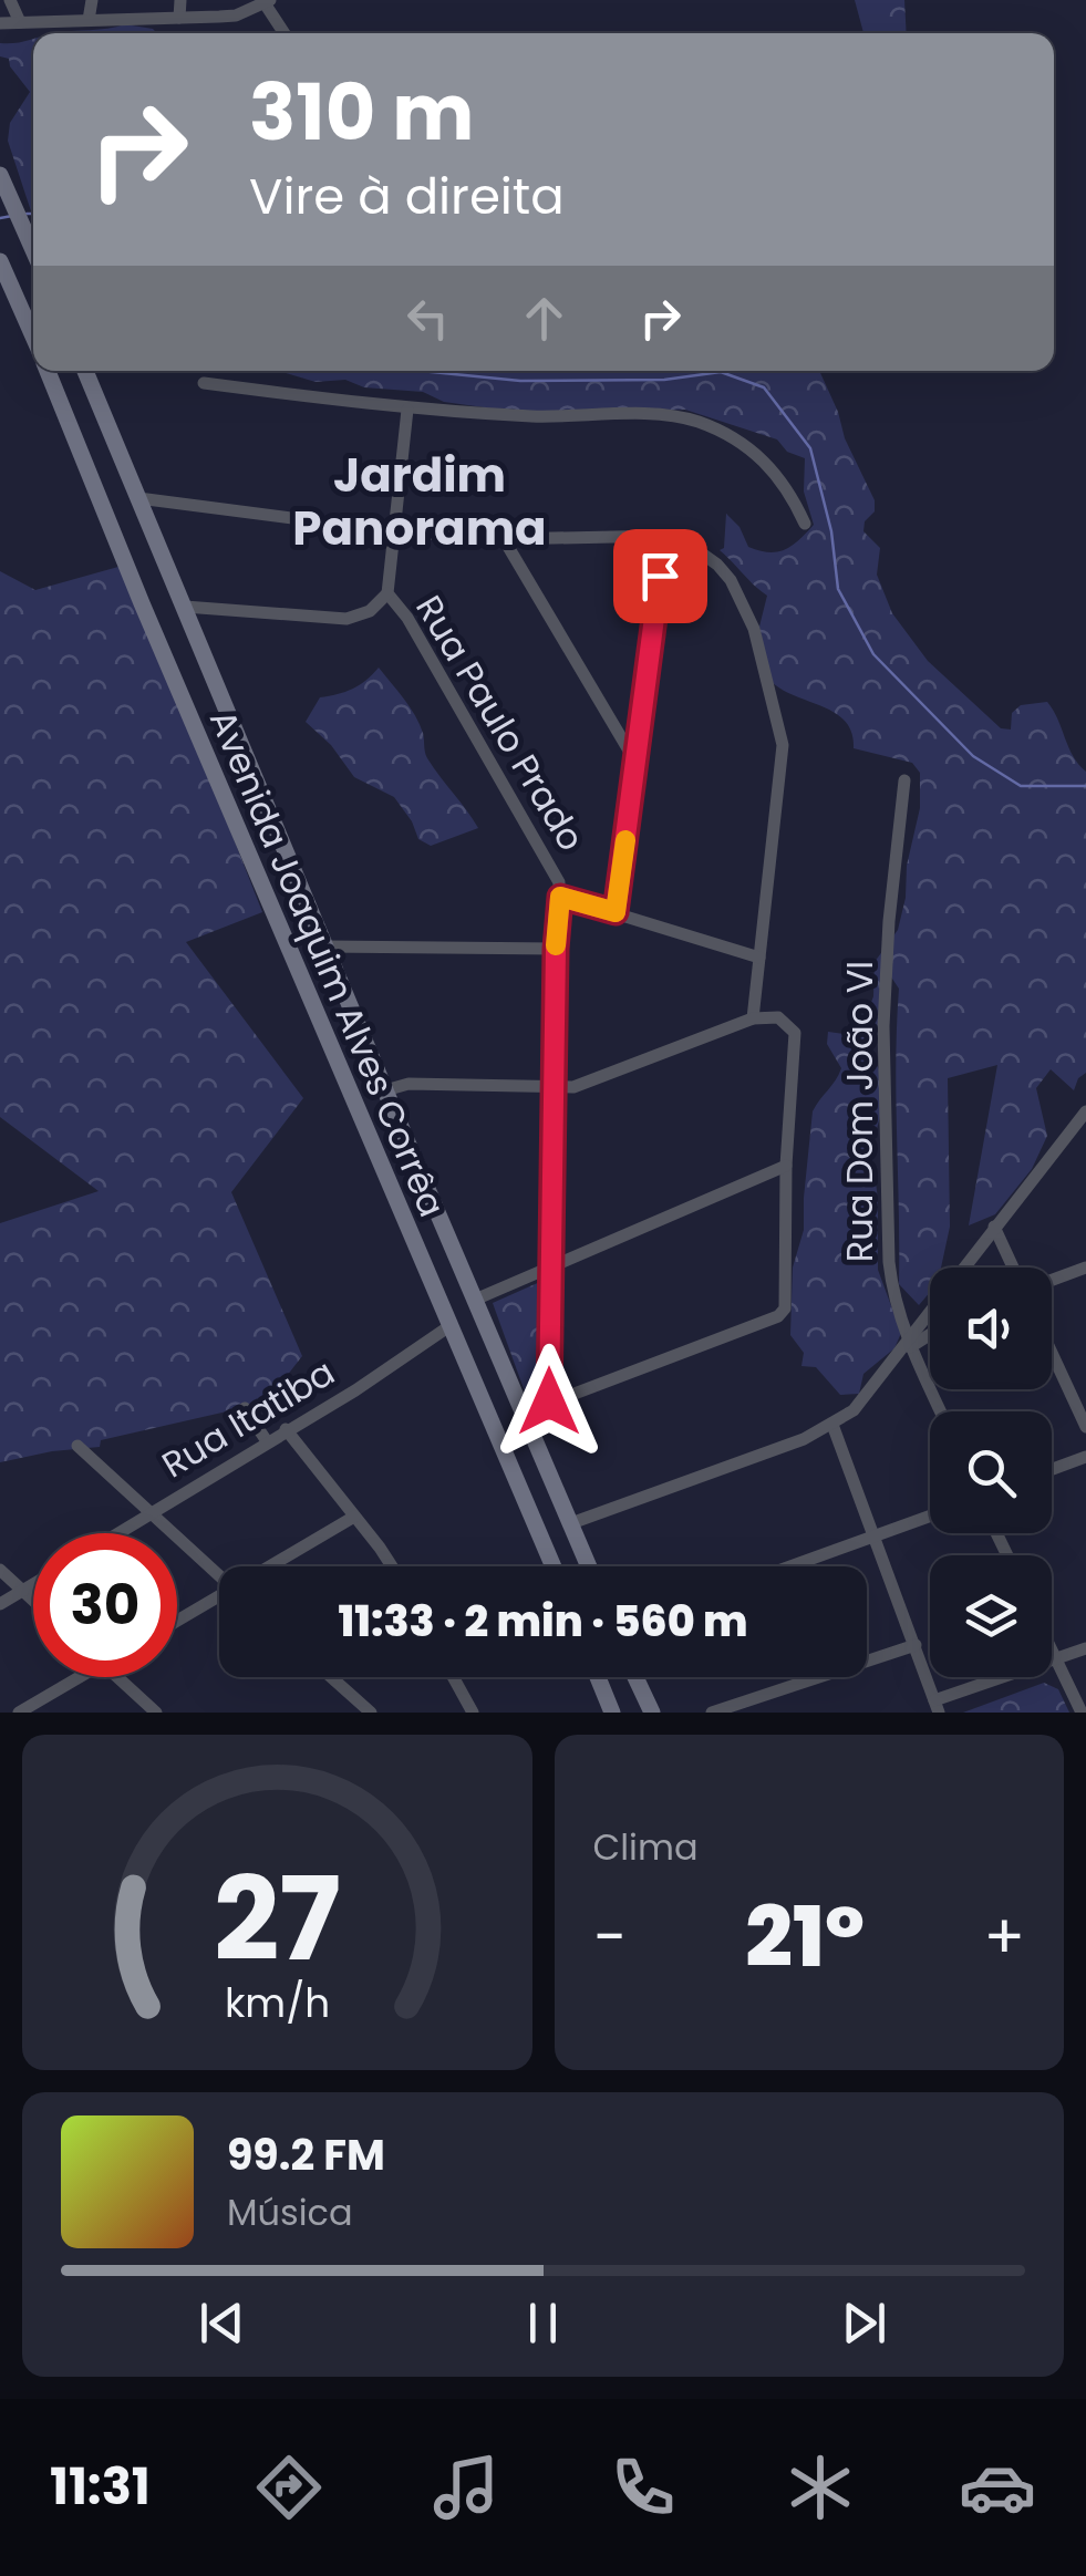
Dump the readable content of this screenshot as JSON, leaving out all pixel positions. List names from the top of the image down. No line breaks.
{"streets":{"main road":["Avenida Joaquim Alves Corrêa"],"street":["Rua Paulo Prado","Rua Dom João VI","Rua Itatiba"]},"crossings":[["Avenida Joaquim Alves Corrêa","Rua Itatiba"]],"districts":["Jardim Panorama"],"page":{"turn":["310 m","Vire à direita"],"limit":"30","trip":"11:33 · 2 min · 560 m","tile":"Clima","heat":["−","21°","+"],"song":["99.2 FM","Música"],"tabs":"11:31","gauge":["27","km/h"]}}
